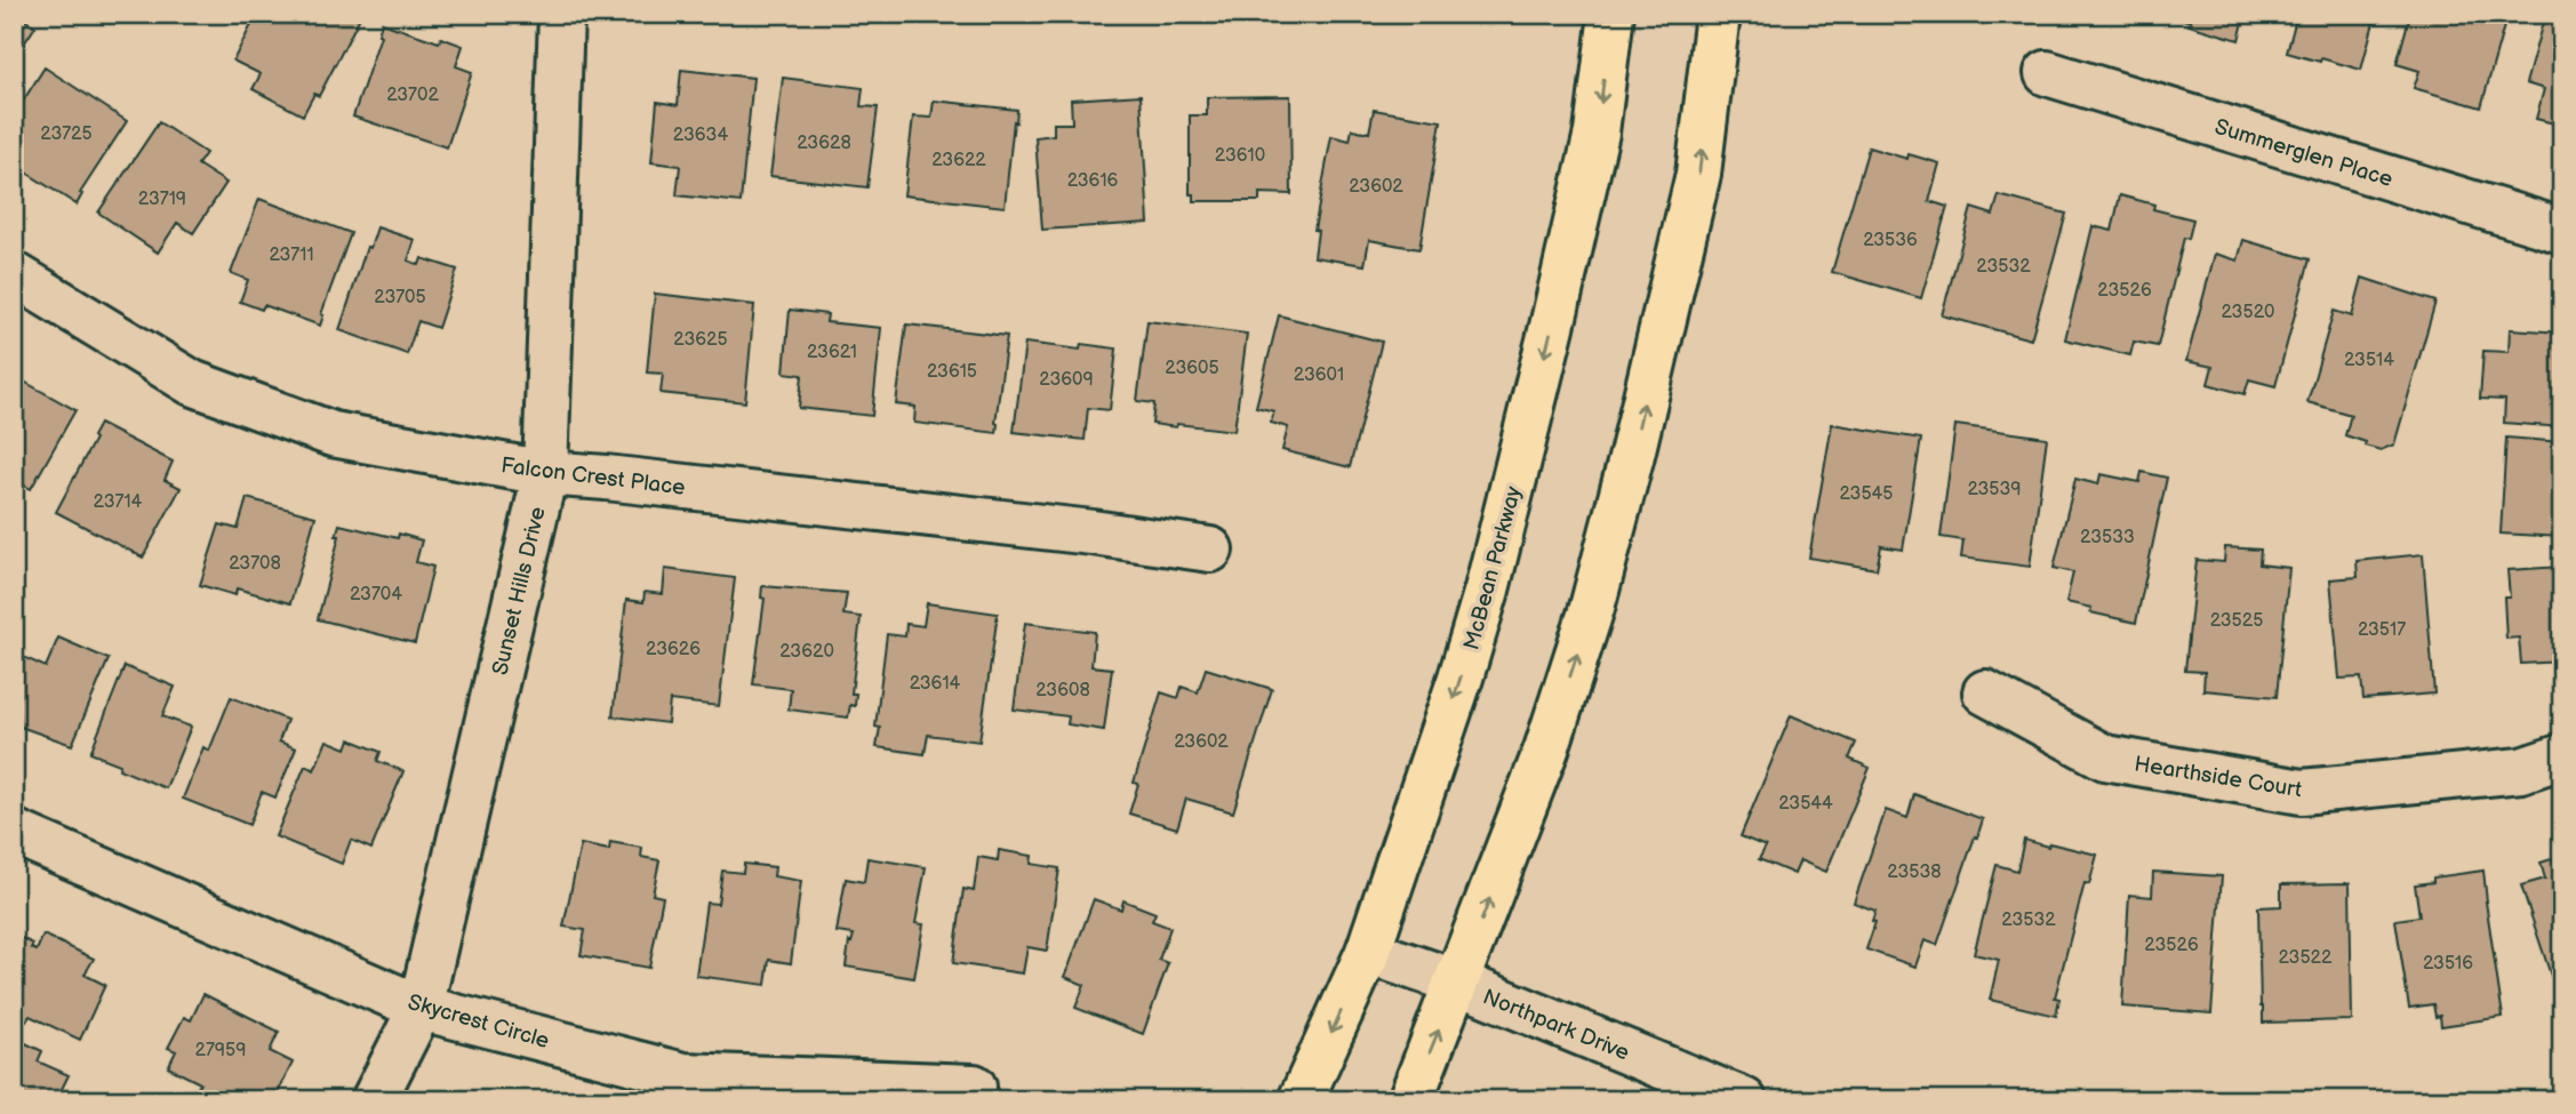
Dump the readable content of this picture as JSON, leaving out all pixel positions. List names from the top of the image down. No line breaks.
{"streets":{"main road":["McBean Parkway"],"street":["Summerglen Place","Falcon Crest Place","Sunset Hills Drive","Hearthside Court","Skycrest Circle","Northpark Drive"]},"crossings":[["Falcon Crest Place","Sunset Hills Drive"],["McBean Parkway","Northpark Drive"],["Sunset Hills Drive","Skycrest Circle"]],"house_numbers":["23702","23725","23634","23628","23610","23622","23616","23602","23719","23536","23711","23532","23526","23705","23520","23625","23621","23514","23605","23615","23601","23609","23539","23545","23714","23533","23708","23704","23525","23517","23626","23620","23614","23608","23602","23544","23538","23532","23526","23522","23516","27959"]}
